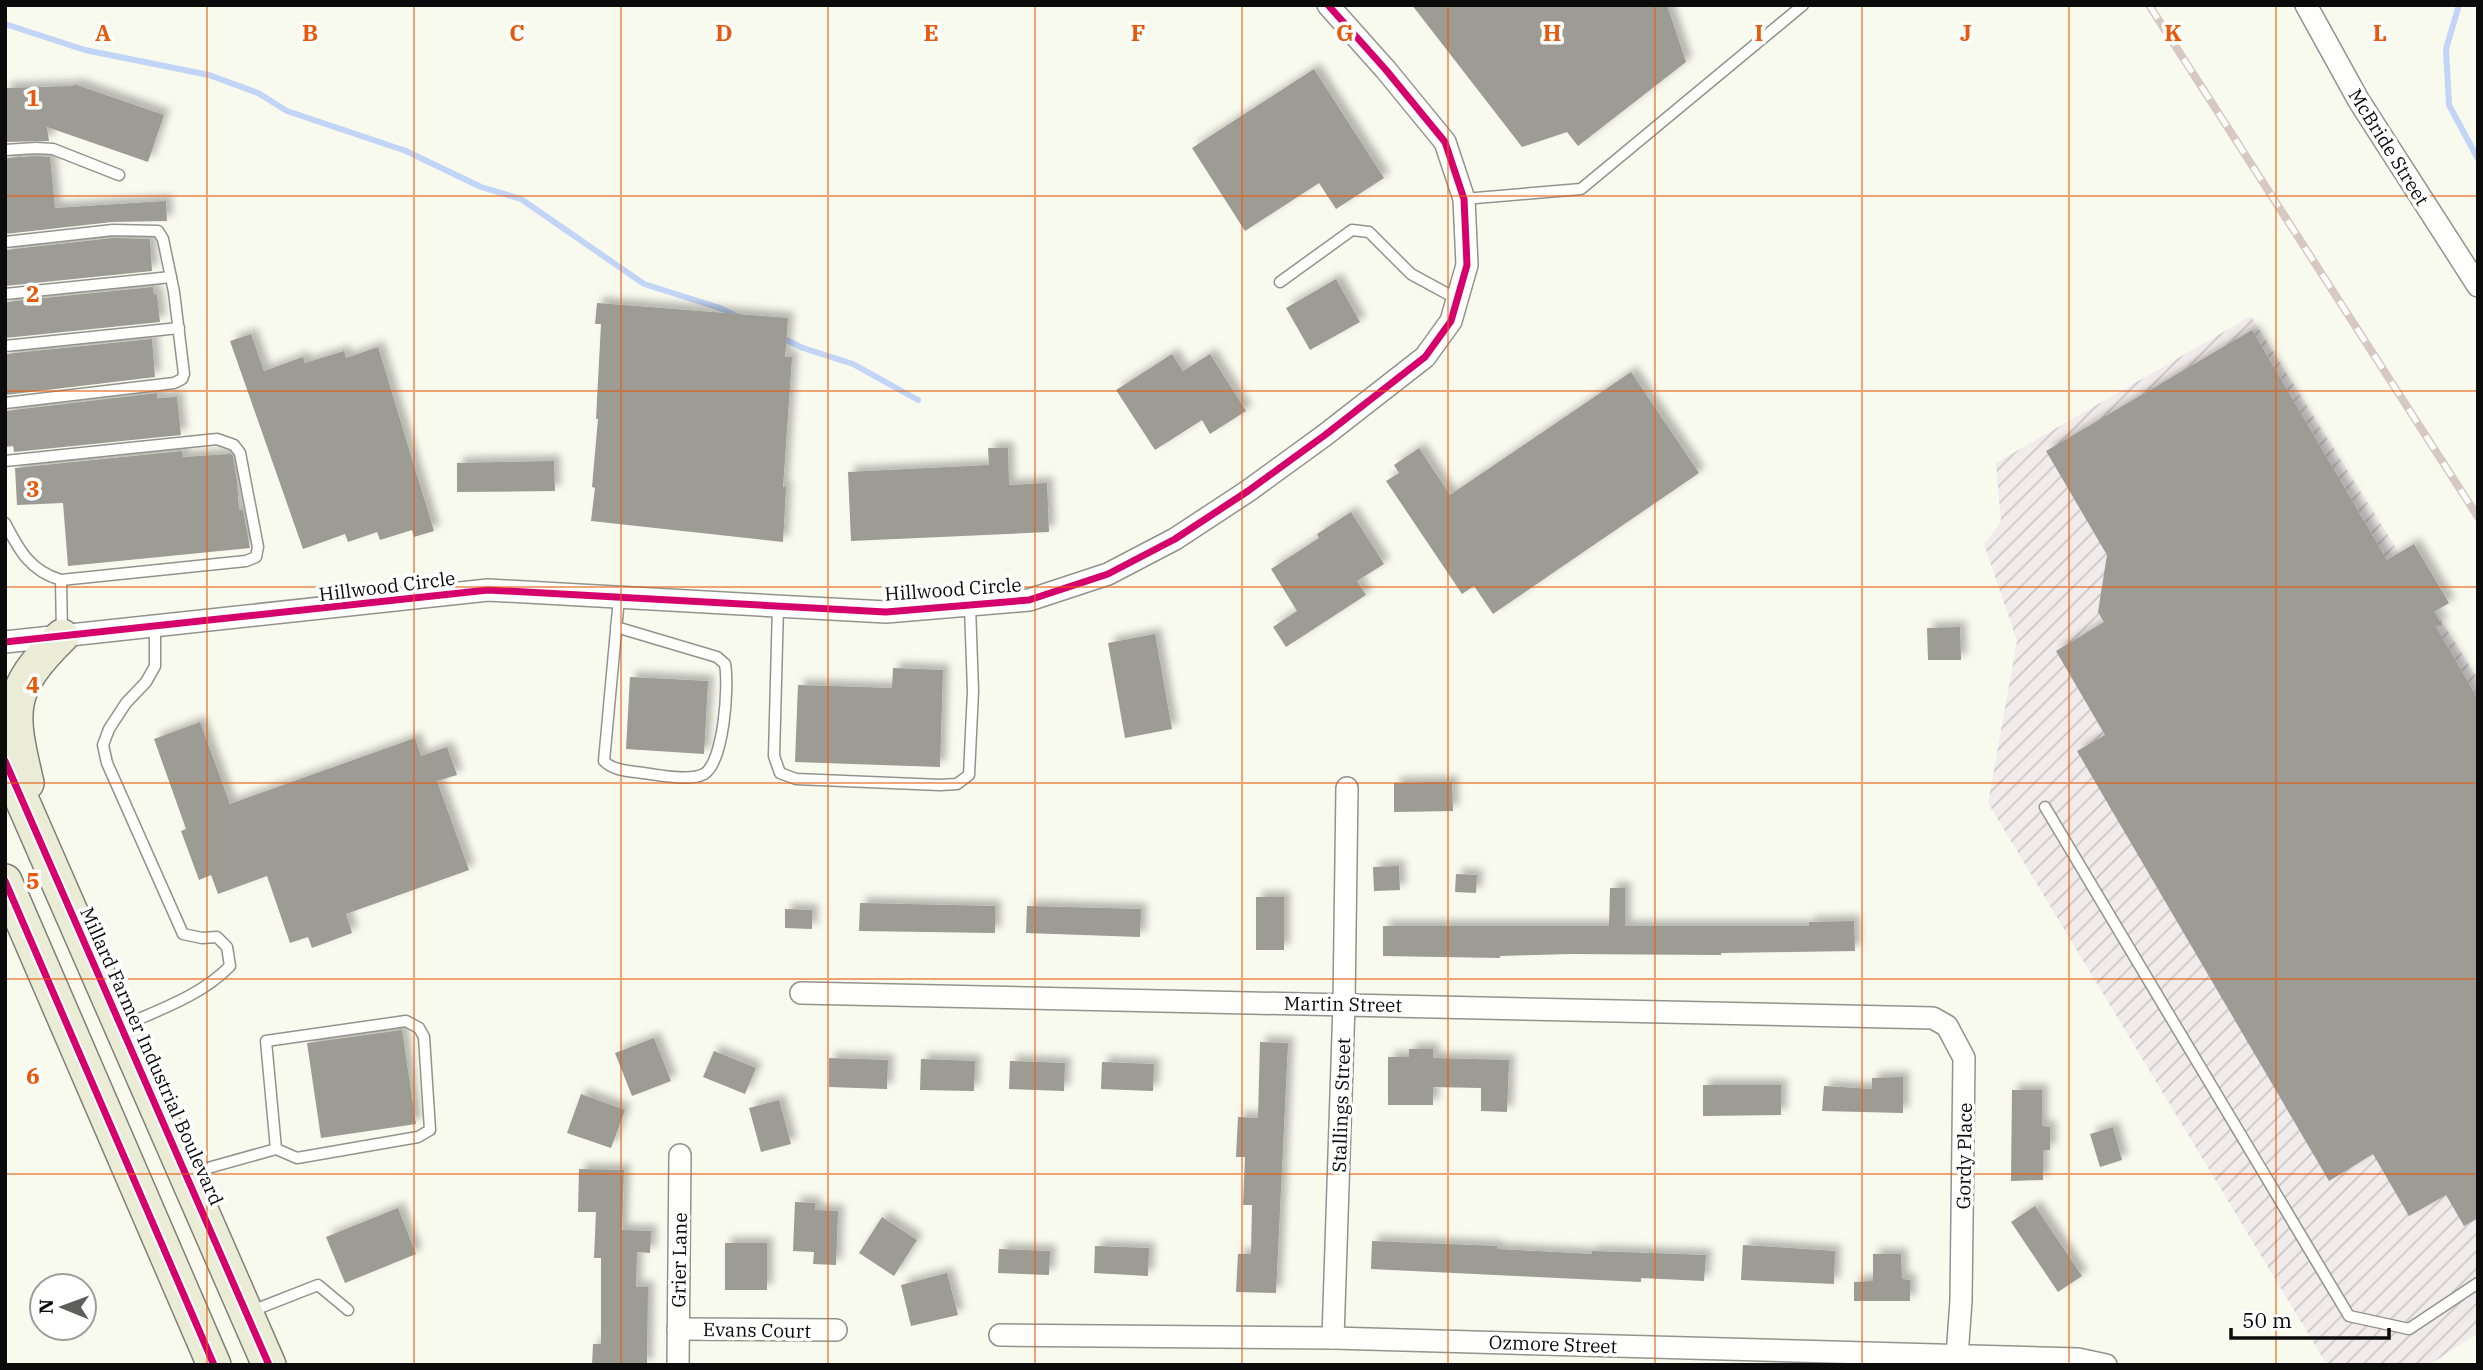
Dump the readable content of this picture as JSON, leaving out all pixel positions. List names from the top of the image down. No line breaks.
{"streets":{"main road":["Millard Farmer Industrial Boulevard"],"street":["McBride Street","Hillwood Circle","Martin Street","Stallings Street","Gordy Place","Grier Lane","Evans Court","Ozmore Street"]},"crossings":[["Martin Street","Stallings Street"],["Martin Street","Gordy Place"],["Stallings Street","Ozmore Street"],["Gordy Place","Ozmore Street"],["Grier Lane","Evans Court"]],"scale_bar":"50 m","north":"left","grid":{"columns":["A","B","C","D","E","F","G","H","I","J","K","L"],"rows":["1","2","3","4","5","6"]}}
